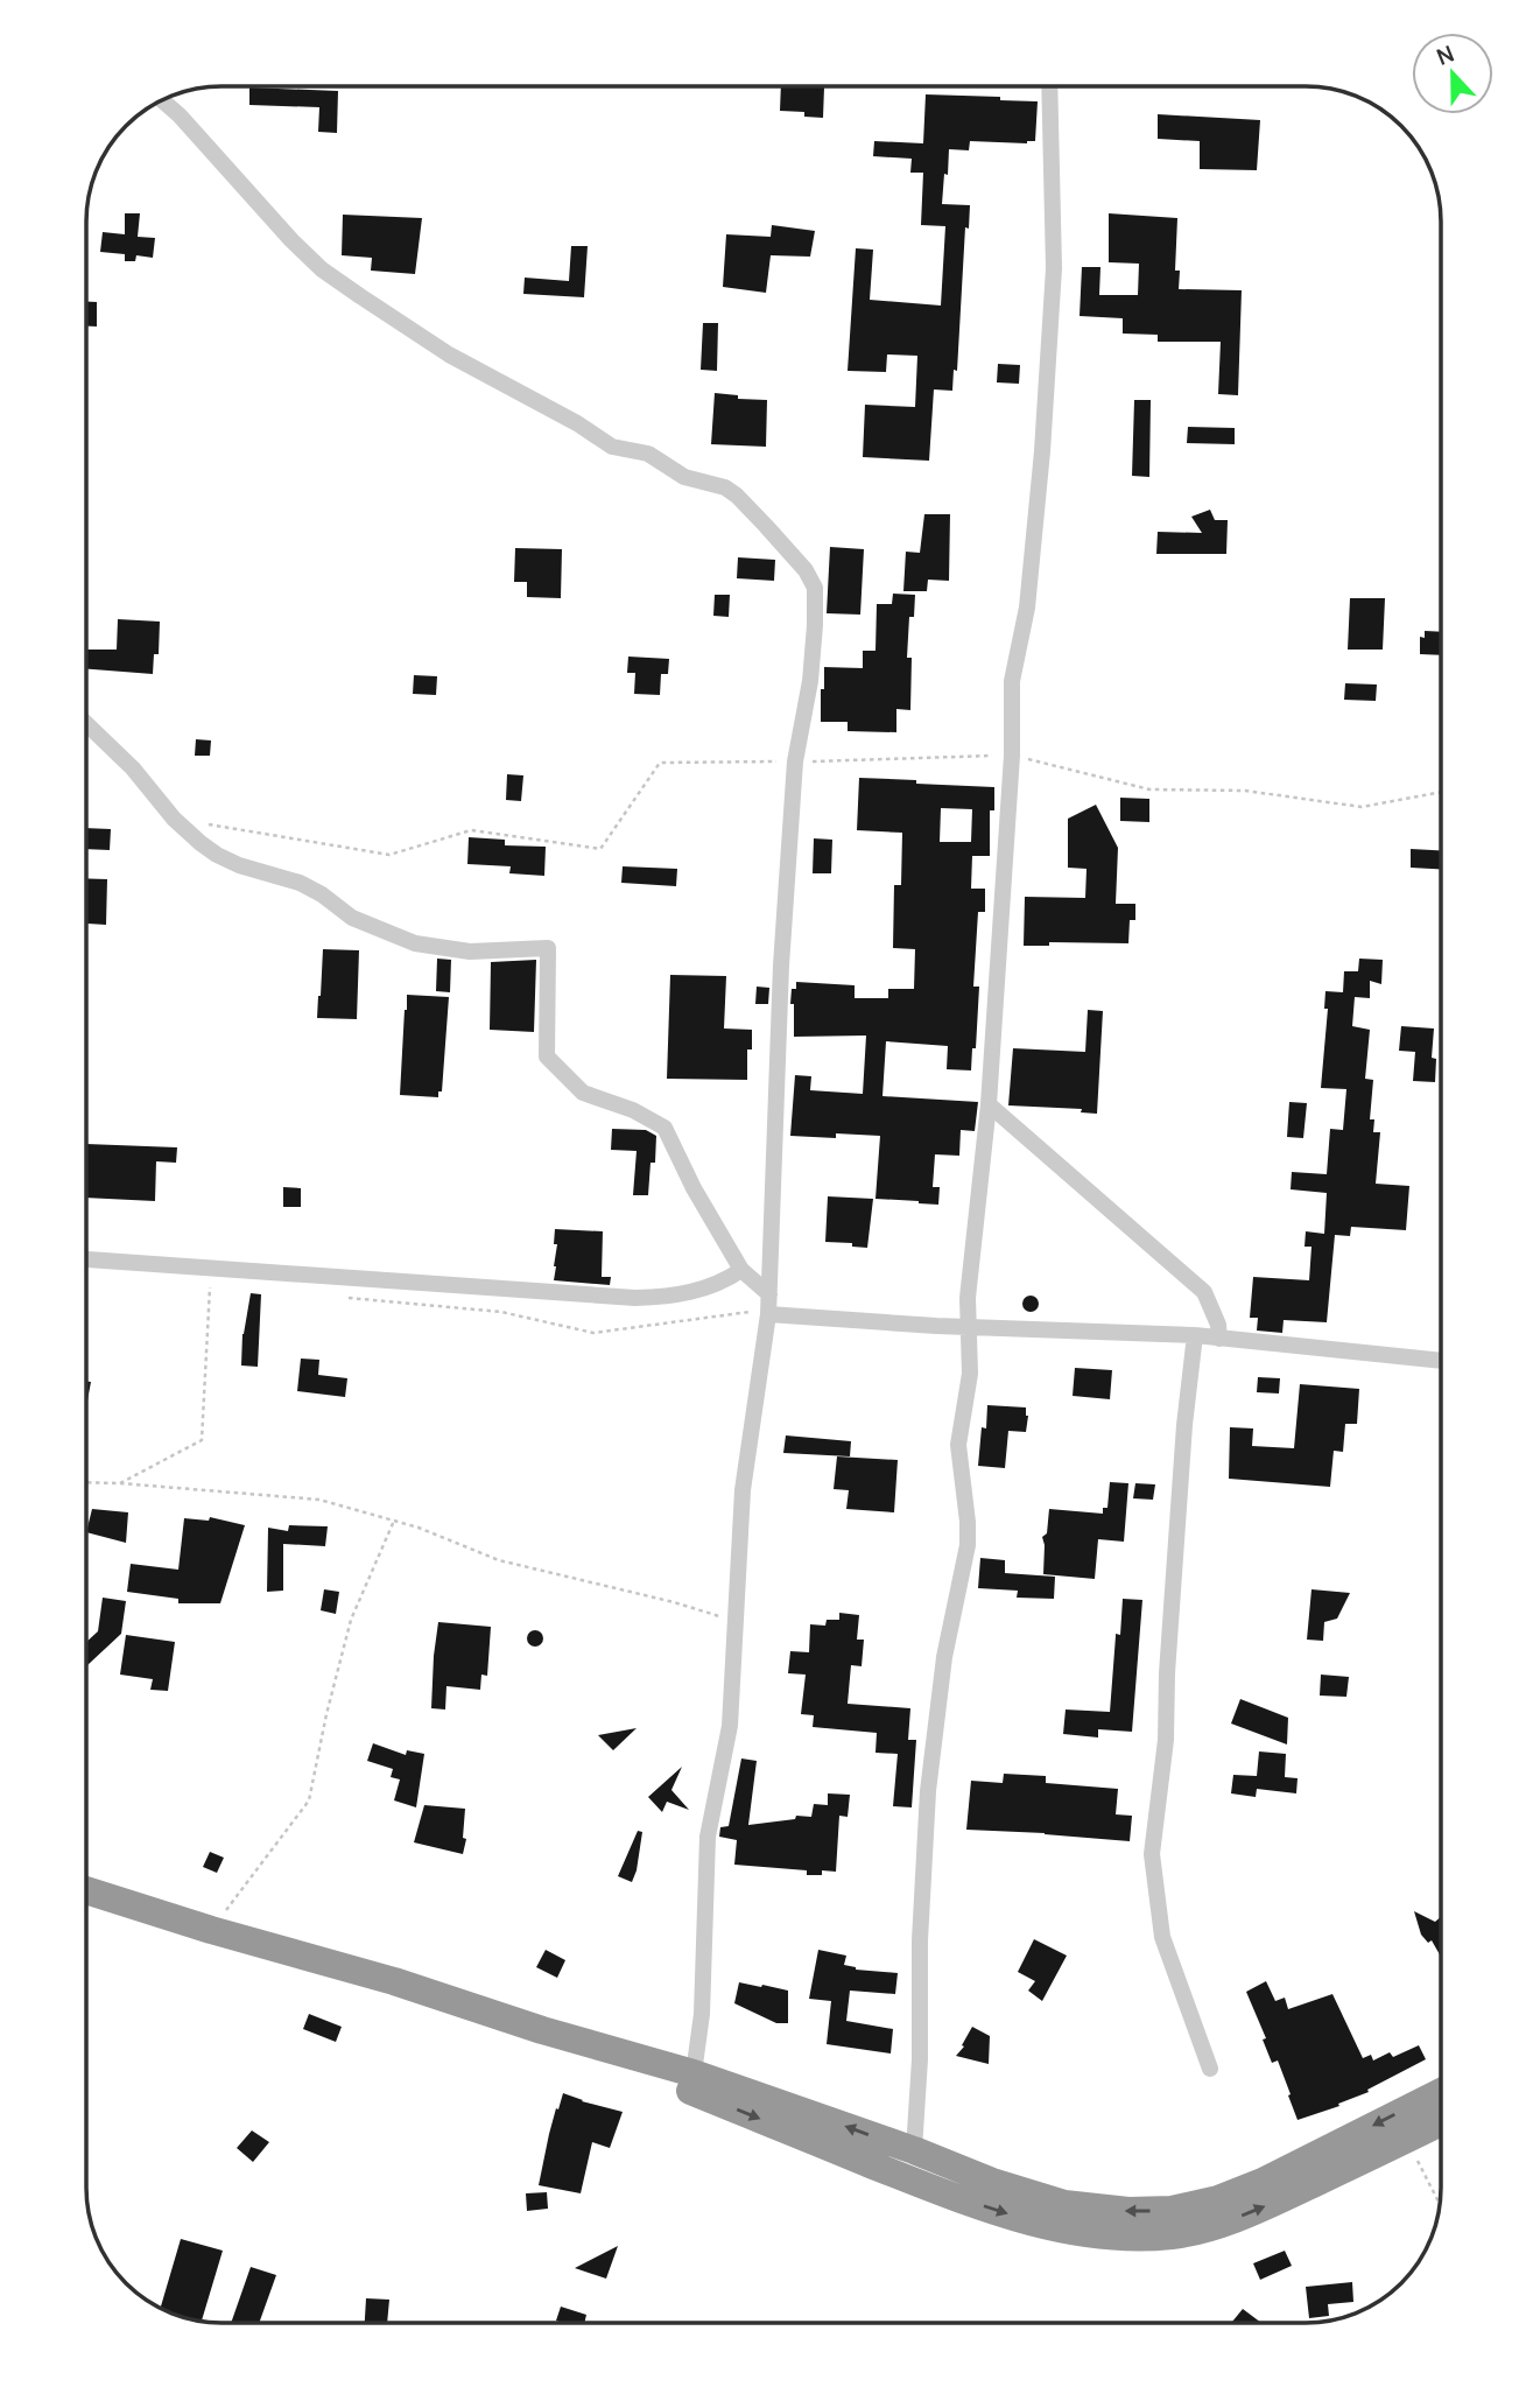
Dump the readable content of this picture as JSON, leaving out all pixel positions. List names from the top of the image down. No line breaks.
{"north":"top"}
